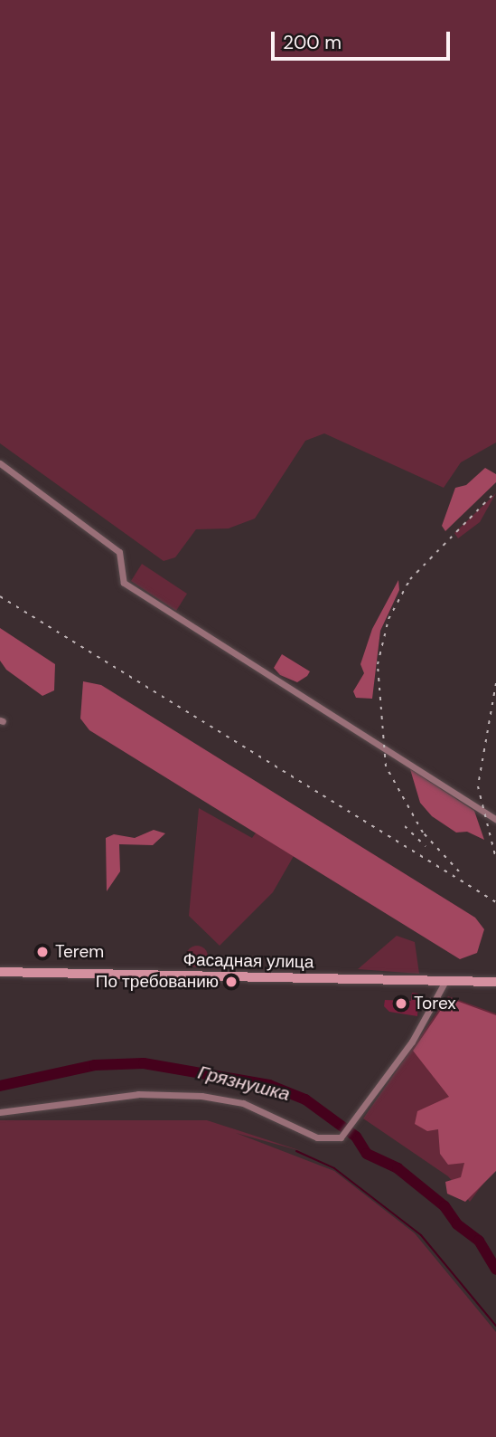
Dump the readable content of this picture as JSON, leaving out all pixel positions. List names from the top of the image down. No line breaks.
{"streets":{"main road":["Фасадная улица"]},"water":["Грязнушка"],"places":["Terem","По требованию","Torex"],"scale_bar":"200 m"}
